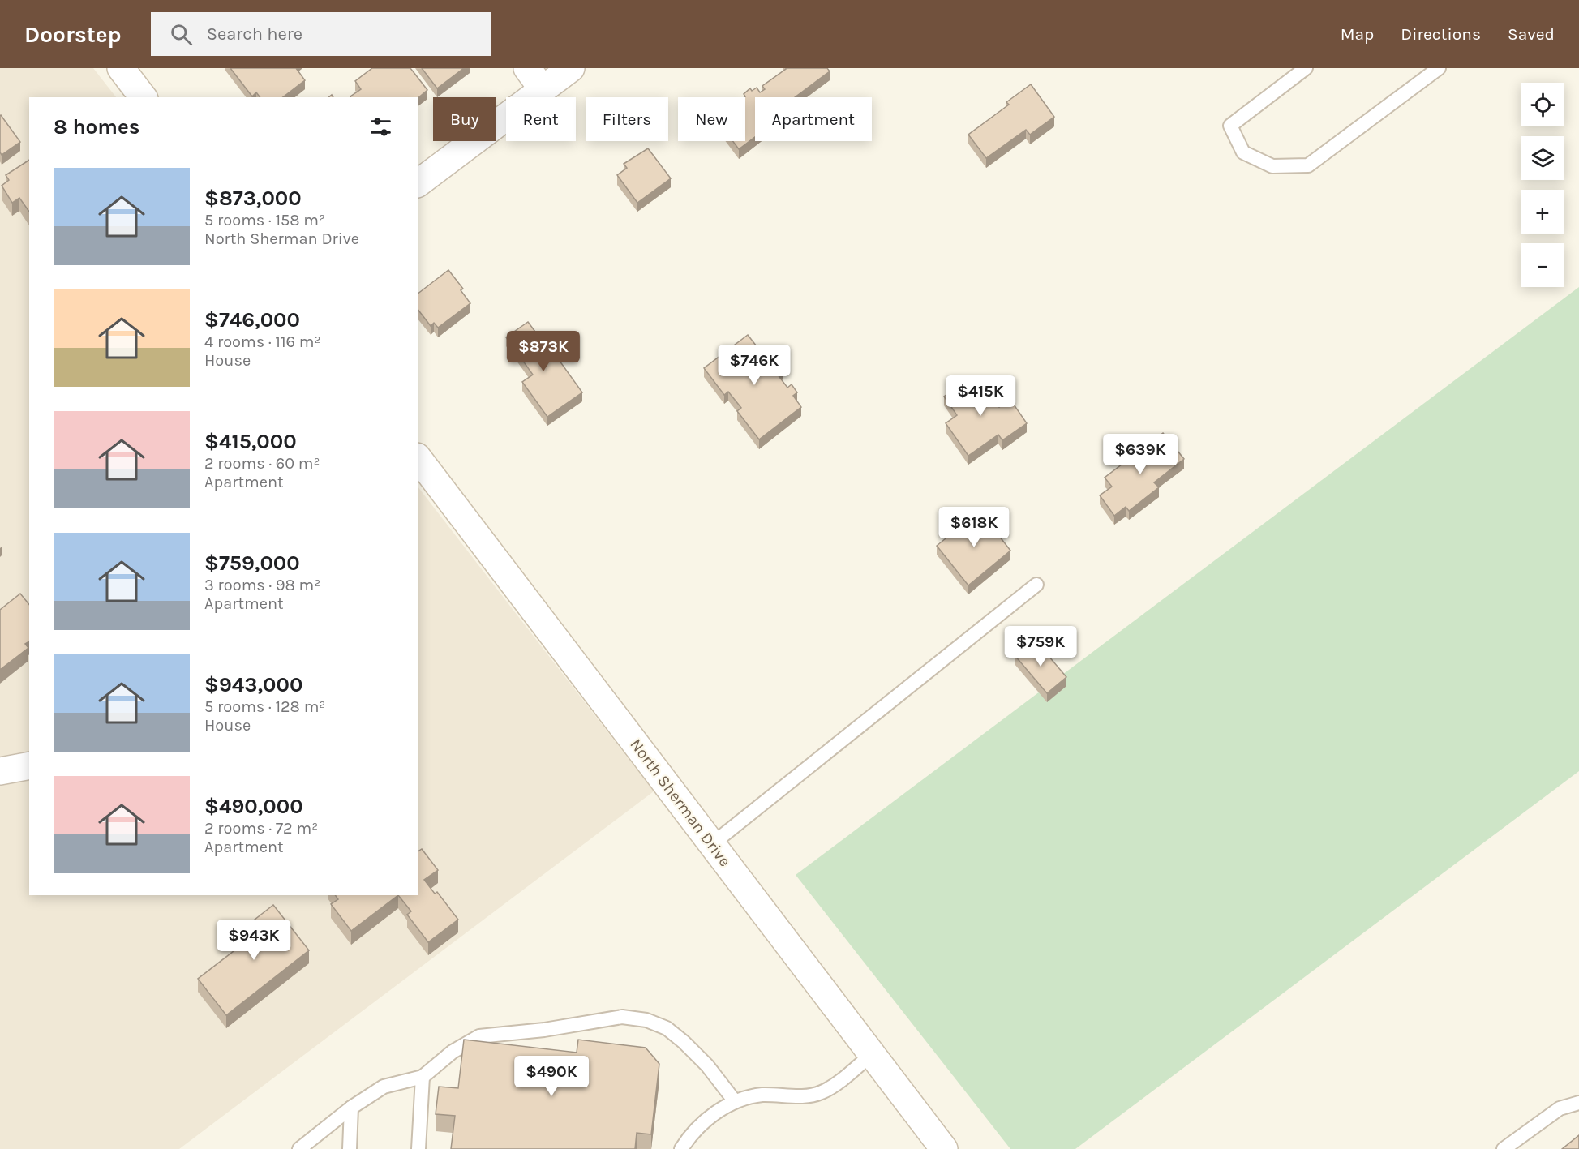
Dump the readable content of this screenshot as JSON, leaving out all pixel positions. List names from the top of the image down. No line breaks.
{"streets":{"main road":["North Sherman Drive"]},"page":{"header":"Doorstep","search":"Search here","nav":["Map","Directions","Saved"],"map_buttons":["+","−"],"chip":["Buy","Rent","Filters","New","Apartment"],"heading":"8 homes","list":[{"name":"$873,000","note":"5 rooms · 158 m² · North Sherman Drive"},{"name":"$746,000","note":"4 rooms · 116 m² · House"},{"name":"$415,000","note":"2 rooms · 60 m² · Apartment"},{"name":"$759,000","note":"3 rooms · 98 m² · Apartment"},{"name":"$943,000","note":"5 rooms · 128 m² · House"},{"name":"$490,000","note":"2 rooms · 72 m² · Apartment"}],"price":["$873K","$746K","$415K","$639K","$618K","$759K","$943K","$490K"]}}
